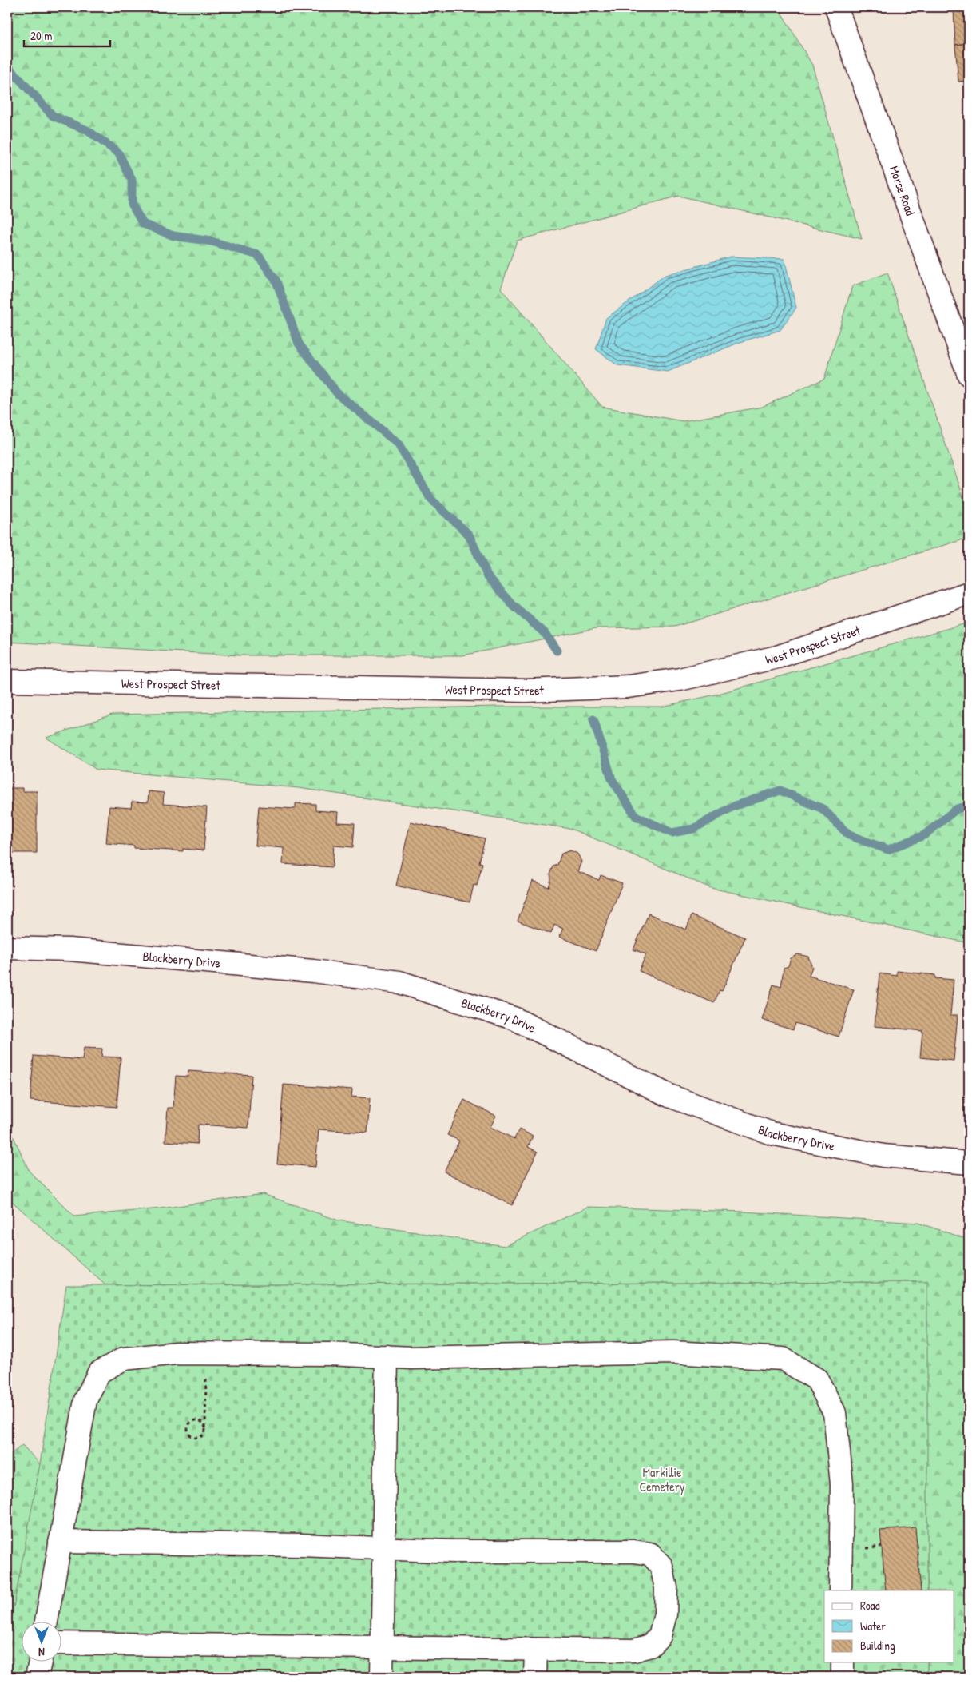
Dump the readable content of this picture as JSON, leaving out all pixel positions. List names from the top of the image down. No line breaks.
{"streets":{"street":["Morse Road","West Prospect Street","Blackberry Drive"]},"parks":["Markillie Cemetery"],"legend":["Road","Water","Building"],"scale_bar":"20 m","north":"bottom"}
